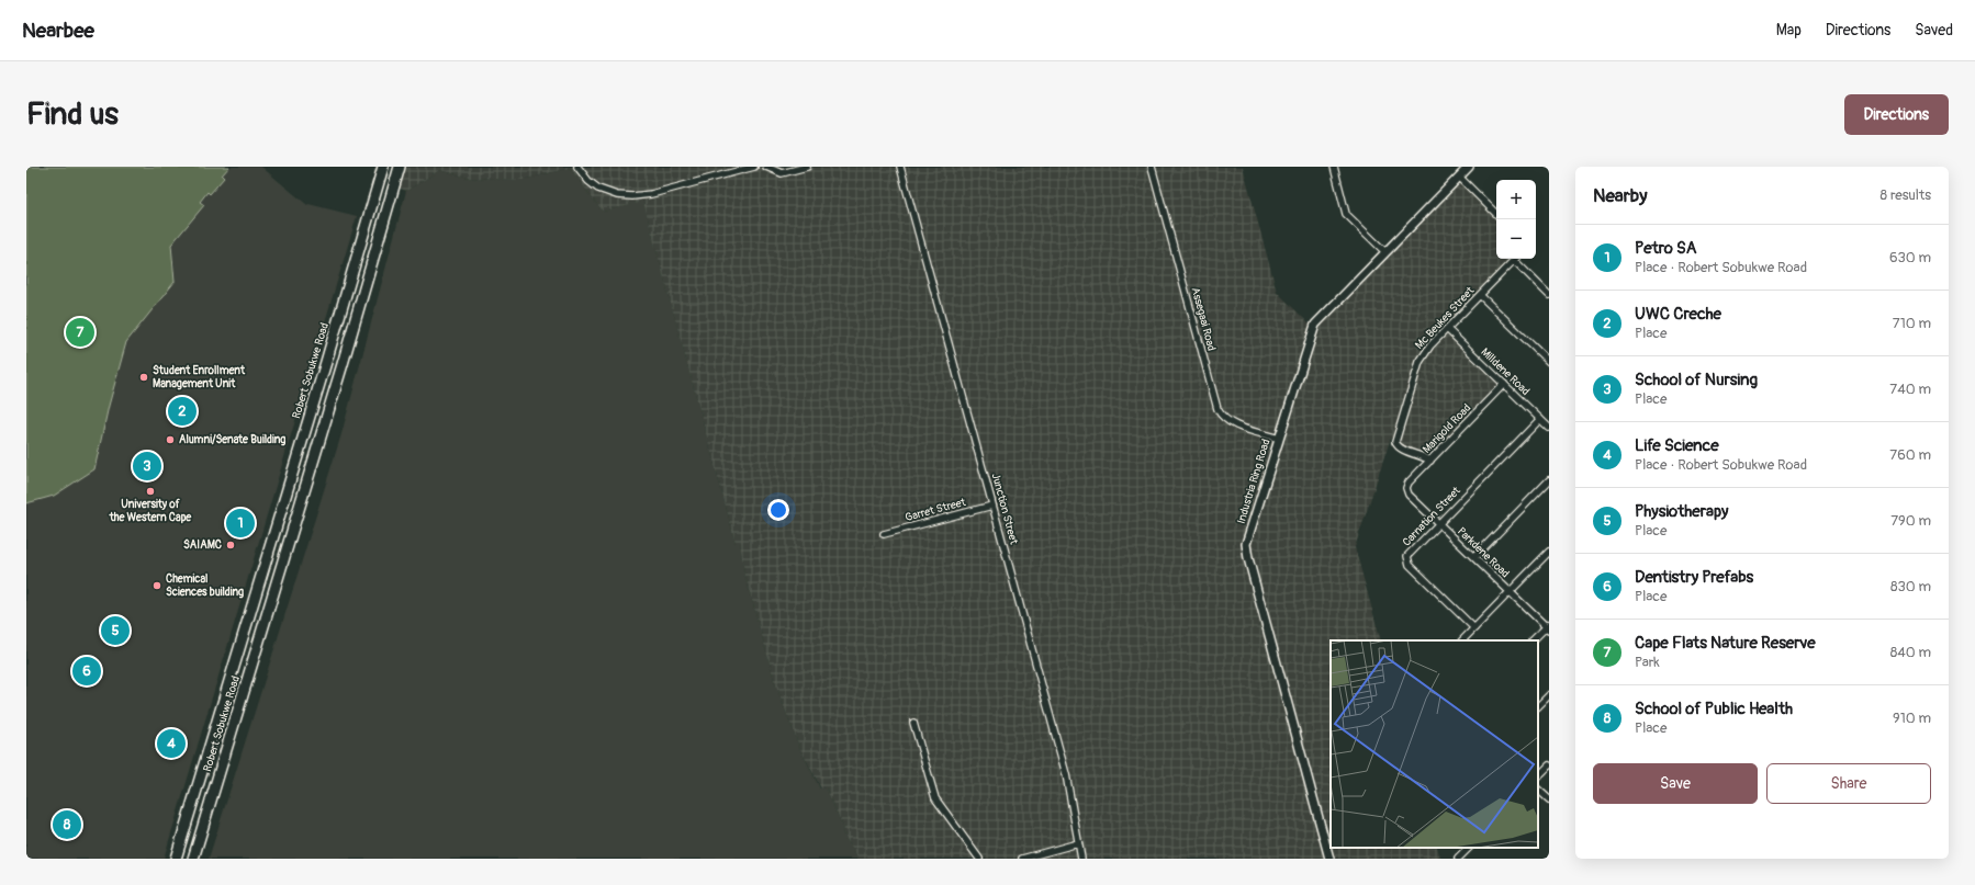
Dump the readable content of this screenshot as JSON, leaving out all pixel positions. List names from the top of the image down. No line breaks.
{"streets":{"main road":["Robert Sobukwe Road"],"street":["Mc Beukes Street","Assegaai Road","Milldene Road","Marigold Road","Industria Ring Road","Junction Street","Garret Street","Carnation Street","Parkdene Road"]},"crossings":[["Mc Beukes Street","Milldene Road"],["Mc Beukes Street","Marigold Road"],["Assegaai Road","Industria Ring Road"],["Milldene Road","Marigold Road"],["Milldene Road","Carnation Street"],["Marigold Road","Parkdene Road"],["Junction Street","Garret Street"],["Carnation Street","Parkdene Road"]],"places":["Student Enrollment Management Unit","Alumni/Senate Building","University of the Western Cape","SAIAMC","Chemical Sciences building"],"page":{"header":"Nearbee","nav":["Map","Directions","Saved"],"buttons":["Directions",["Save","Share"]],"title":"Find us","heading":["Nearby","8 results"],"map_buttons":["+","−"],"list":[{"mark":"1","name":"Petro SA","note":"Place · Robert Sobukwe Road","value":"630 m"},{"mark":"2","name":"UWC Creche","note":"Place","value":"710 m"},{"mark":"3","name":"School of Nursing","note":"Place","value":"740 m"},{"mark":"4","name":"Life Science","note":"Place · Robert Sobukwe Road","value":"760 m"},{"mark":"5","name":"Physiotherapy","note":"Place","value":"790 m"},{"mark":"6","name":"Dentistry Prefabs","note":"Place","value":"830 m"},{"mark":"7","name":"Cape Flats Nature Reserve","note":"Park","value":"840 m"},{"mark":"8","name":"School of Public Health","note":"Place","value":"910 m"}],"pins":["7","2","3","1","5","6","4","8"]}}
